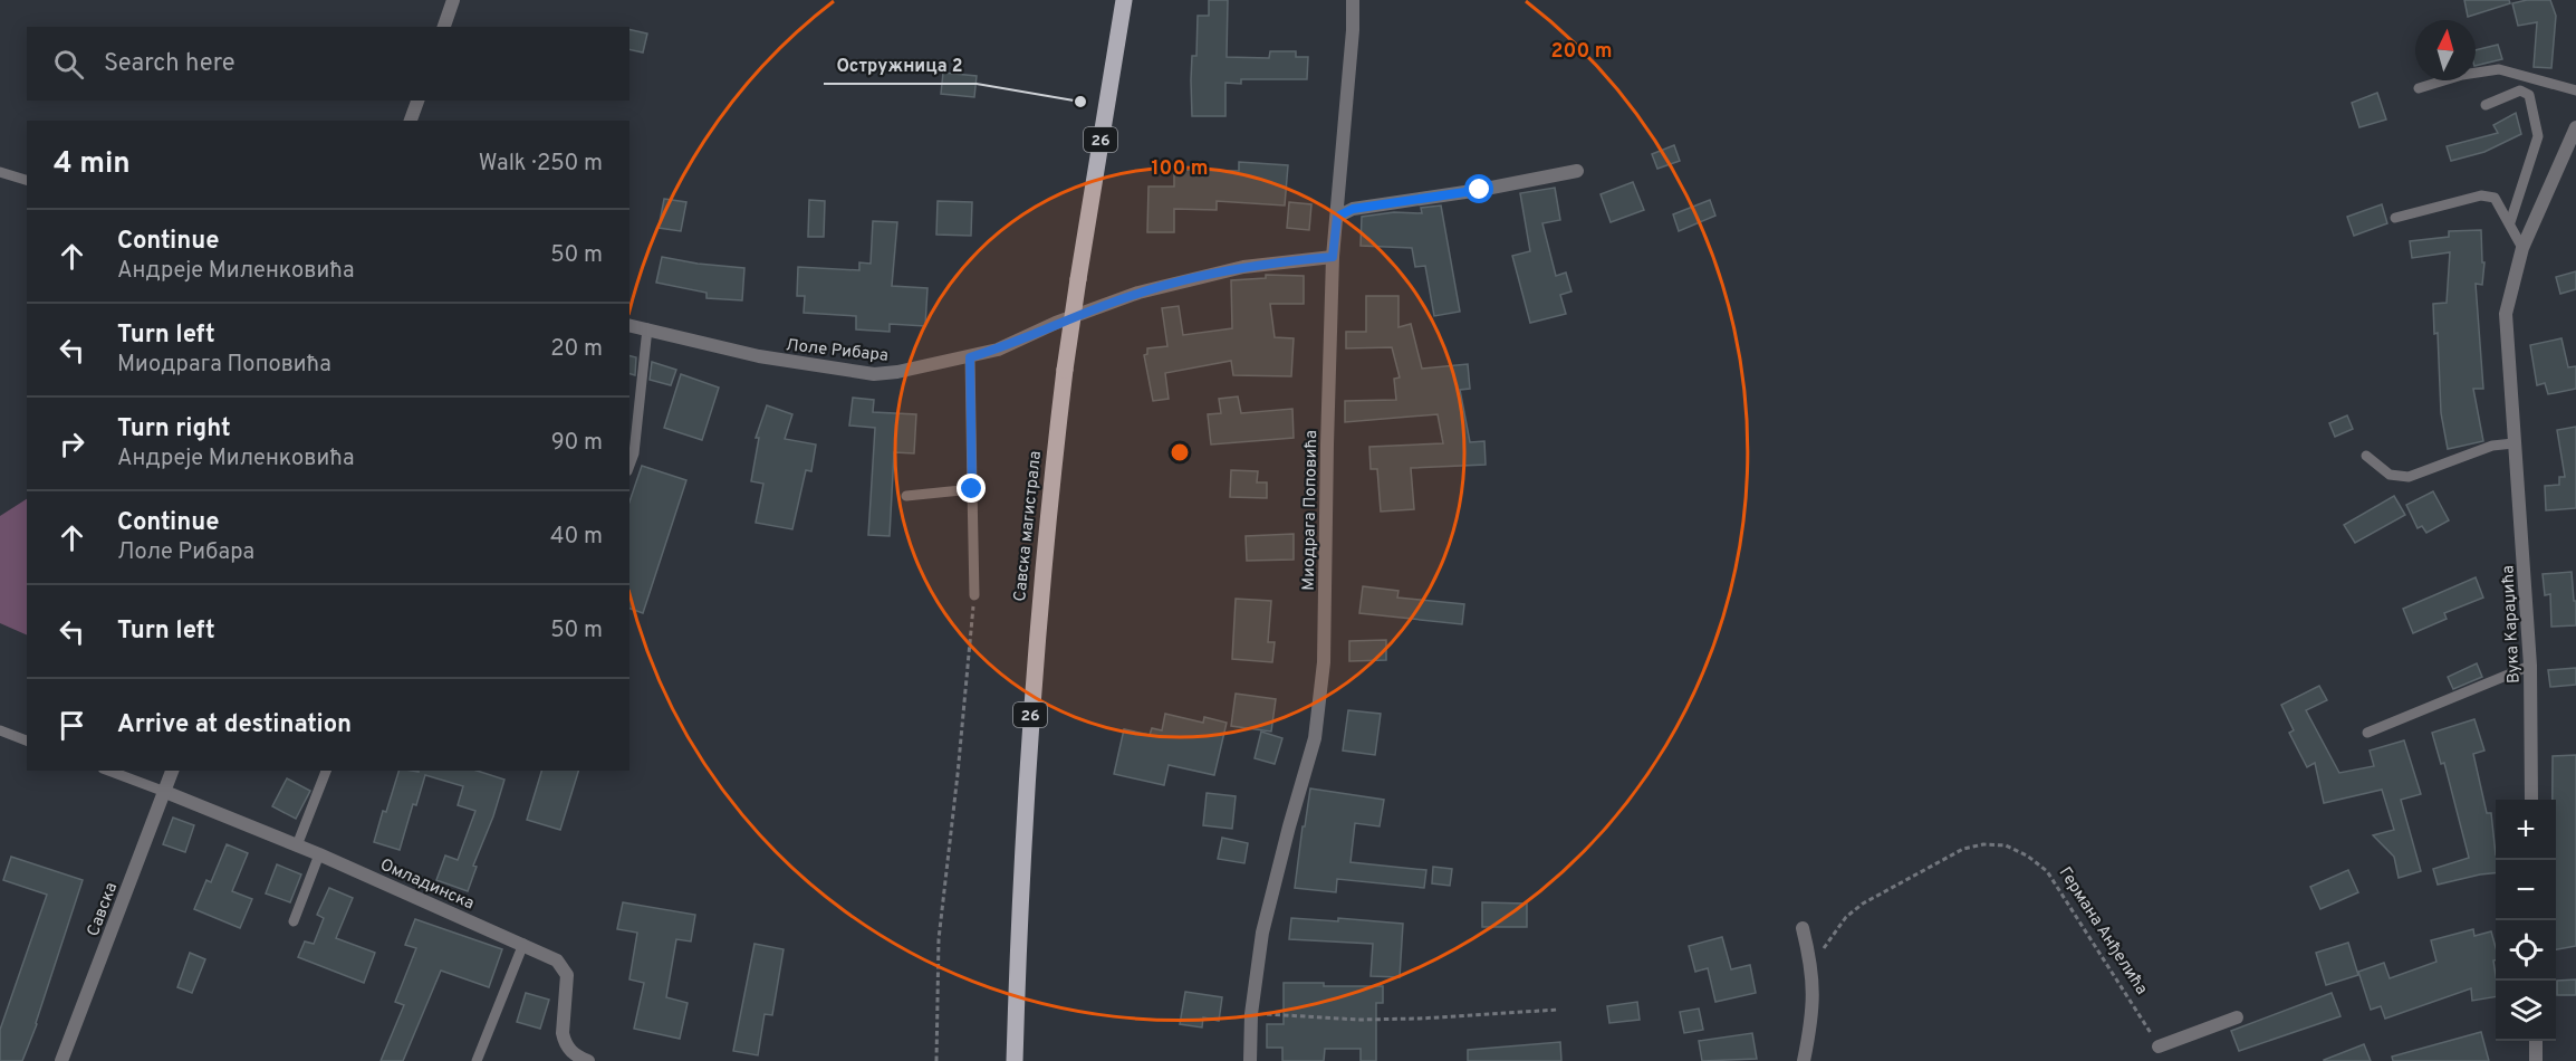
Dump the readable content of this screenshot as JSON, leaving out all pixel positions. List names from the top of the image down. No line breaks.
{"streets":{"main road":["26","Савска магистрала"],"street":["Лоле Рибара","Миодрага Поповића","Вука Караџића","Омладинска","Савска"],"path":["Германа Анђелића"]},"crossings":[["Лоле Рибара","Миодрага Поповића"],["Омладинска","Савска"]],"places":["Остружница 2"],"north":"top","page":{"search":"Search here","heading":["4 min","Walk · 250 m"],"list":[["Continue","Андреје Миленковића","50 m"],["Turn left","Миодрага Поповића","20 m"],["Turn right","Андреје Миленковића","90 m"],["Continue","Лоле Рибара","40 m"],["Turn left","50 m"],"Arrive at destination"],"map_buttons":["+","−"]},"rings":["200 m","100 m"]}
